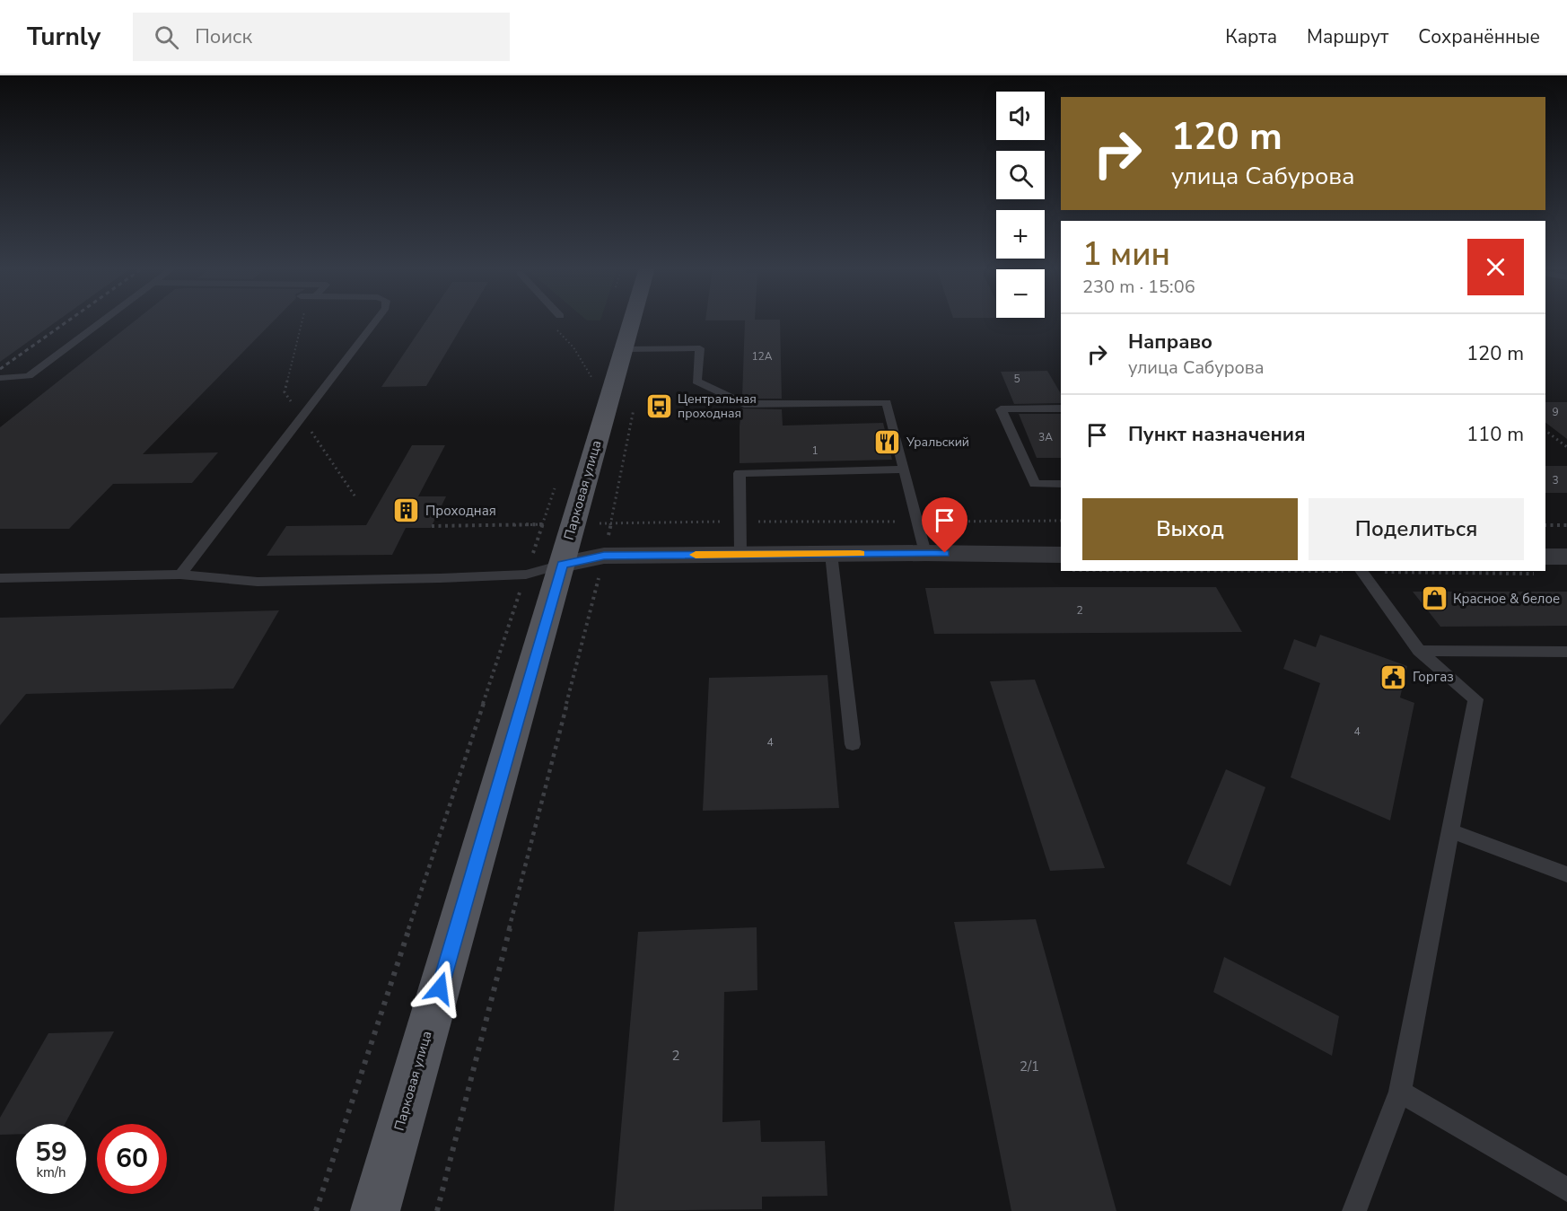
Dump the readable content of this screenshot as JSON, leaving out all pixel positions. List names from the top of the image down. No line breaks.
{"streets":{"main road":["Парковая улица"]},"places":{"bus stop":["Центральная проходная"],"restaurant":["Уральский"],"building":["Проходная"],"shop":["Красное & белое"],"public building":["Горгаз"]},"house_numbers":["12А","5","9","3А","1","3","2","4","4","2","2/1"],"page":{"header":"Turnly","search":"Поиск","nav":["Карта","Маршрут","Сохранённые"],"map_buttons":["+","−"],"turn":["120 m","улица Сабурова"],"heading":["1 мин","230 m · 15:06"],"list":[{"name":"Направо","note":"улица Сабурова","value":"120 m"},{"name":"Пункт назначения","value":"110 m"}],"buttons":["Выход","Поделиться"],"speed":"59 km/h","limit":"60"}}
